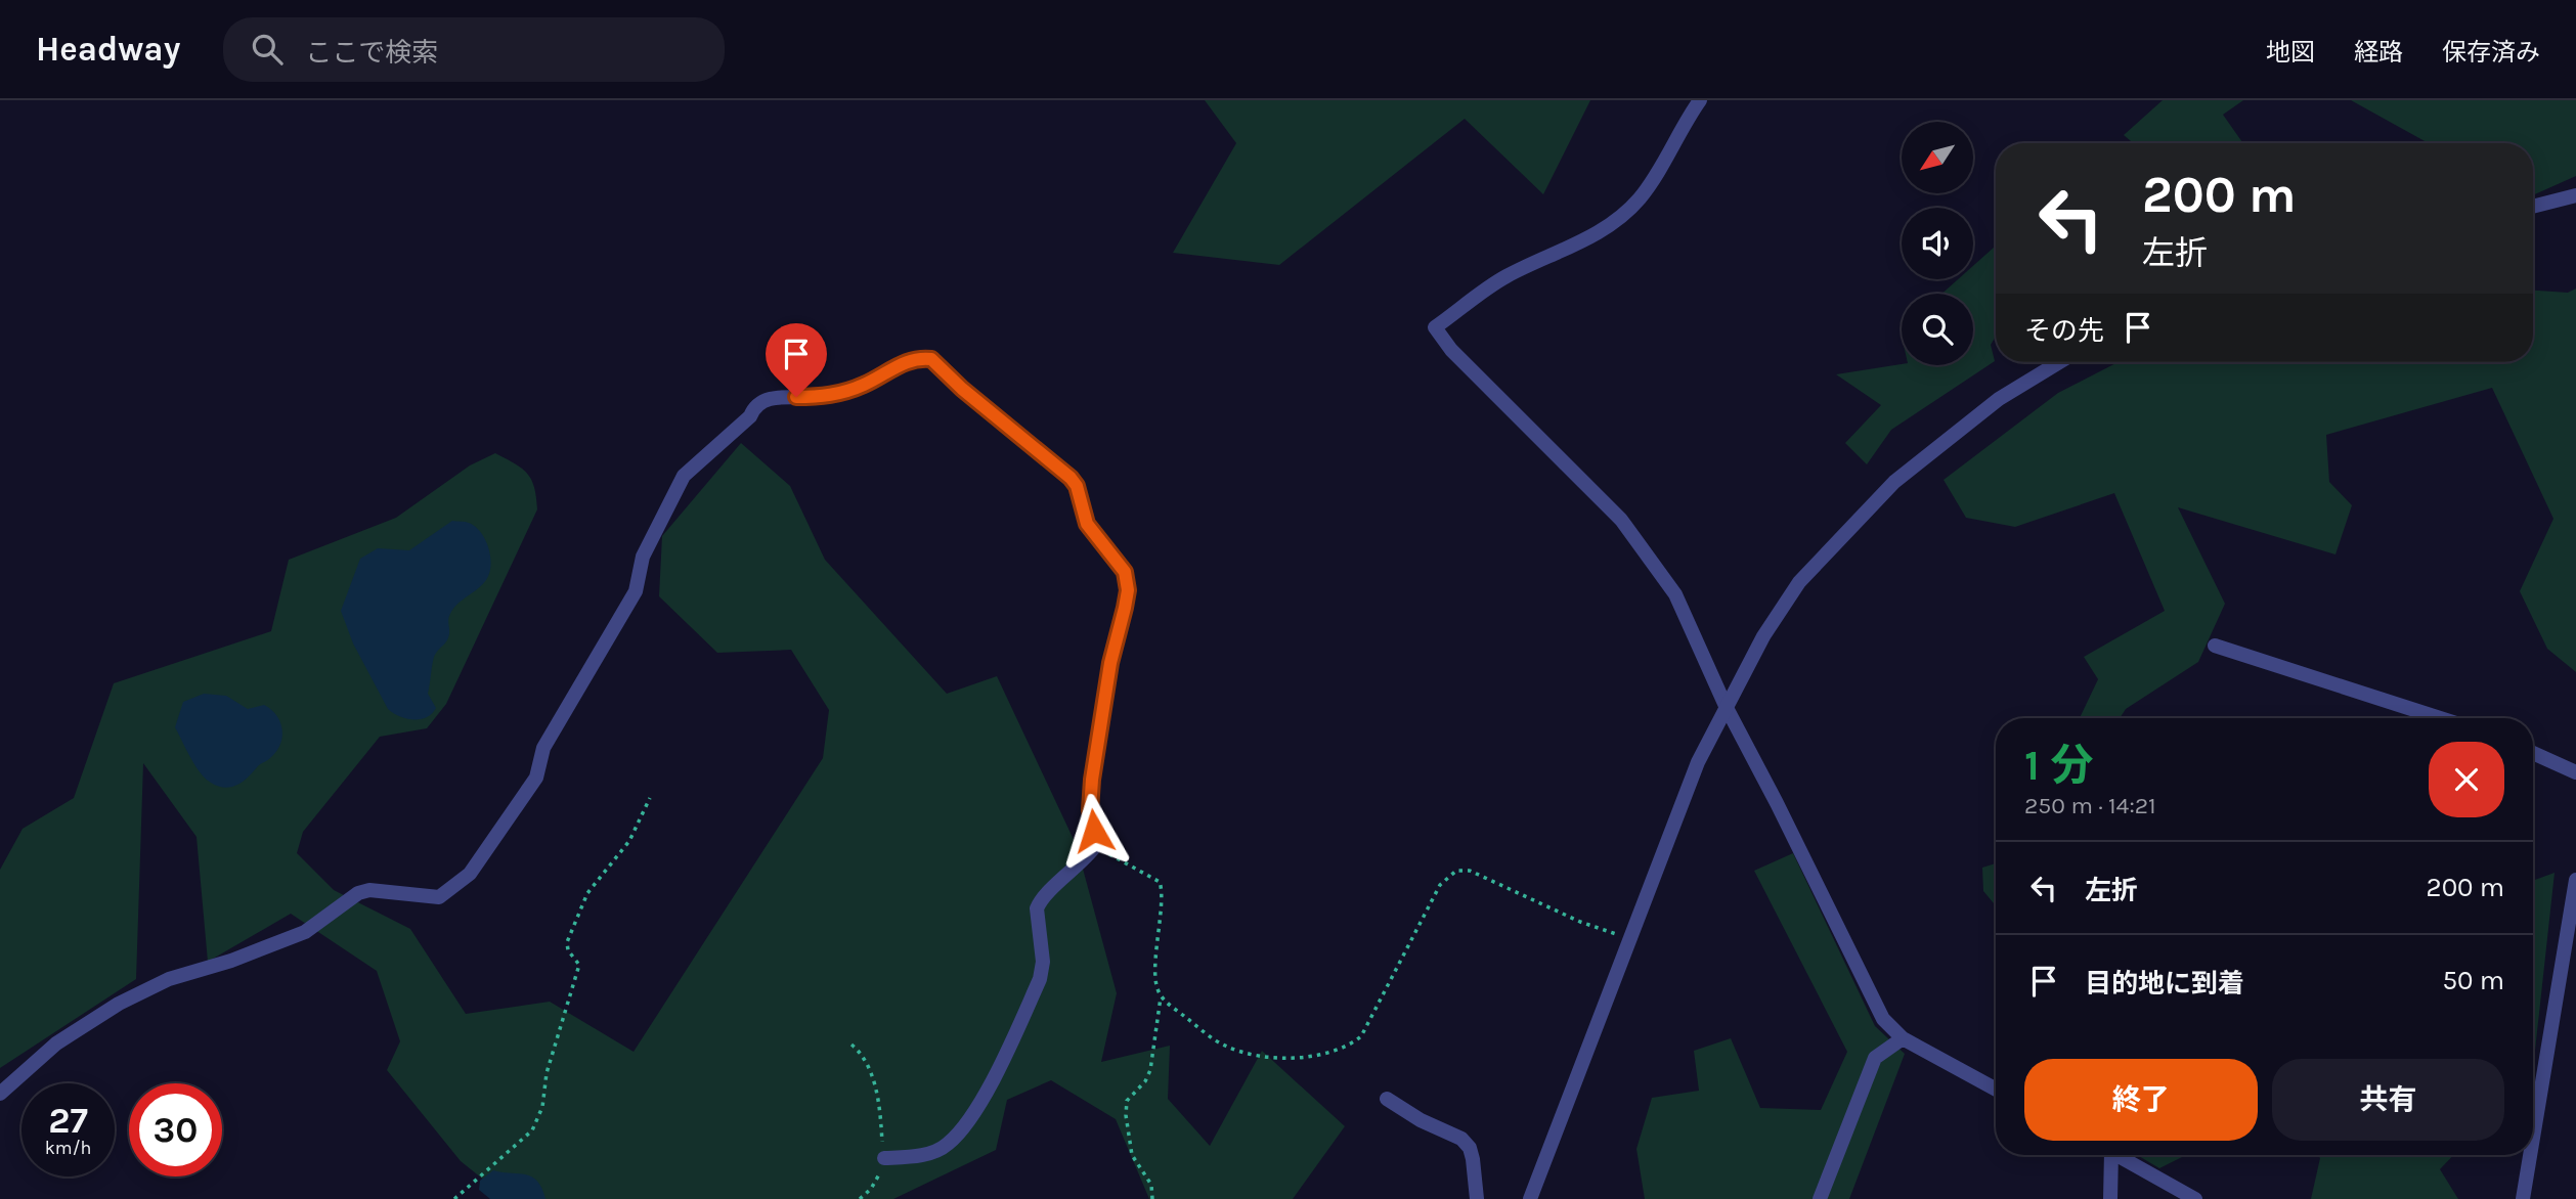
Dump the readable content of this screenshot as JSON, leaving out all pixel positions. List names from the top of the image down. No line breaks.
{"north":"bottom left","page":{"header":"Headway","search":"ここで検索","nav":["地図","経路","保存済み"],"turn":["200 m","左折"],"then":"その先","heading":["1 分","250 m · 14:21"],"list":[{"name":"左折","value":"200 m"},{"name":"目的地に到着","value":"50 m"}],"buttons":["終了","共有"],"speed":"27 km/h","limit":"30"}}
